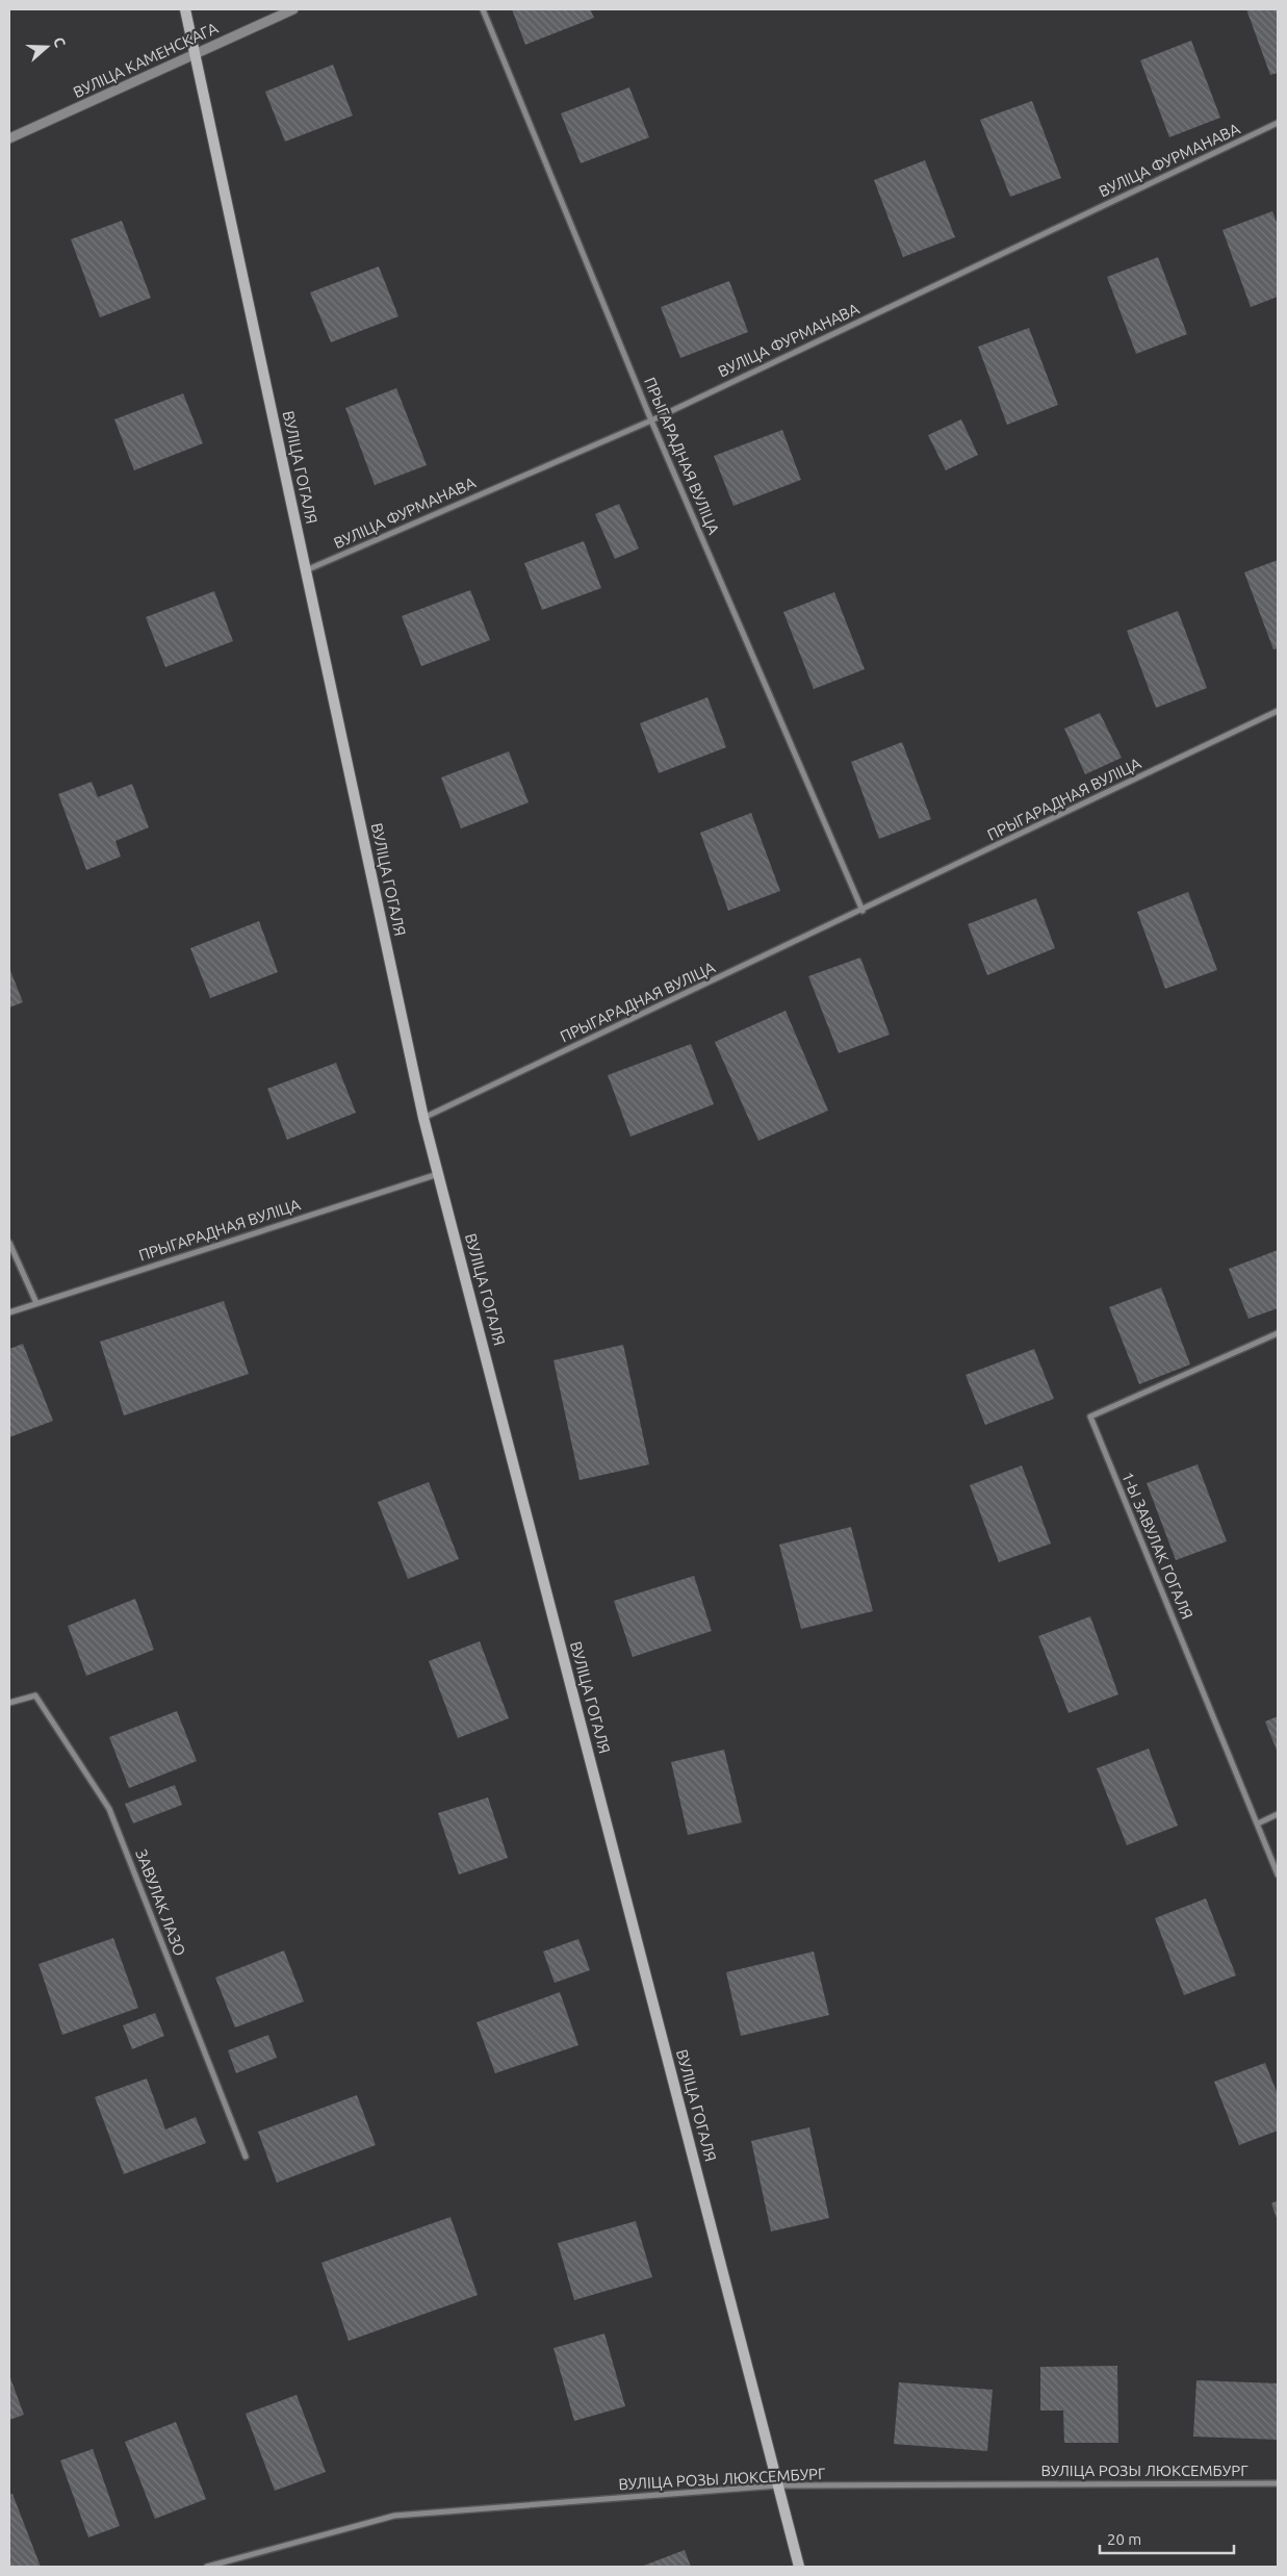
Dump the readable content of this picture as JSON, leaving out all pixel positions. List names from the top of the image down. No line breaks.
{"streets":{"main road":["ВУЛІЦА ГОГАЛЯ"],"street":["ВУЛІЦА КАМЕНСКАГА","ВУЛІЦА ФУРМАНАВА","ПРЫГАРАДНАЯ ВУЛІЦА","1-Ы ЗАВУЛАК ГОГАЛЯ","ЗАВУЛАК ЛАЗО","ВУЛІЦА РОЗЫ ЛЮКСЕМБУРГ"]},"crossings":[["ВУЛІЦА КАМЕНСКАГА","ВУЛІЦА ГОГАЛЯ"],["ВУЛІЦА ФУРМАНАВА","ПРЫГАРАДНАЯ ВУЛІЦА"],["ВУЛІЦА ФУРМАНАВА","ВУЛІЦА ГОГАЛЯ"],["ПРЫГАРАДНАЯ ВУЛІЦА","ВУЛІЦА ГОГАЛЯ"],["ВУЛІЦА ГОГАЛЯ","ВУЛІЦА РОЗЫ ЛЮКСЕМБУРГ"]],"scale_bar":"20 m","north":"right"}
